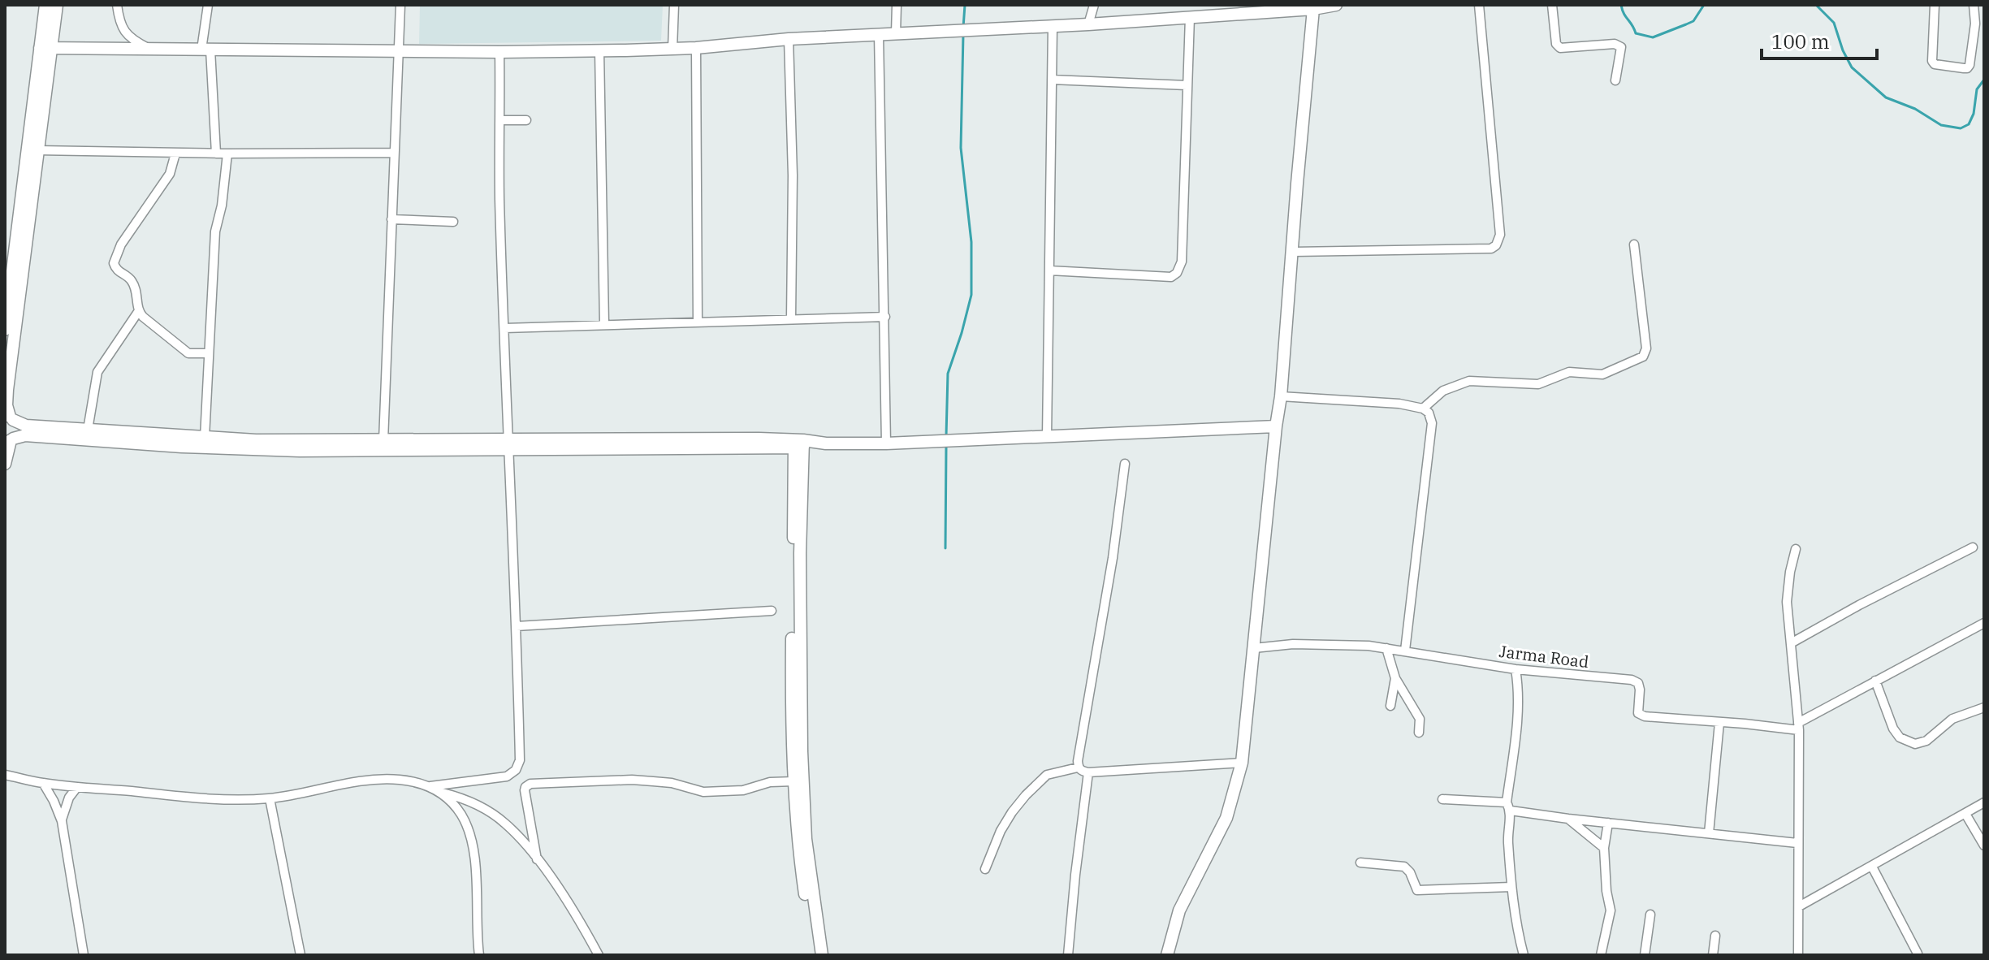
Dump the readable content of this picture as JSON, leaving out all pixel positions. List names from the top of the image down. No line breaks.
{"streets":{"street":["Jarma Road"]},"scale_bar":"100 m"}
